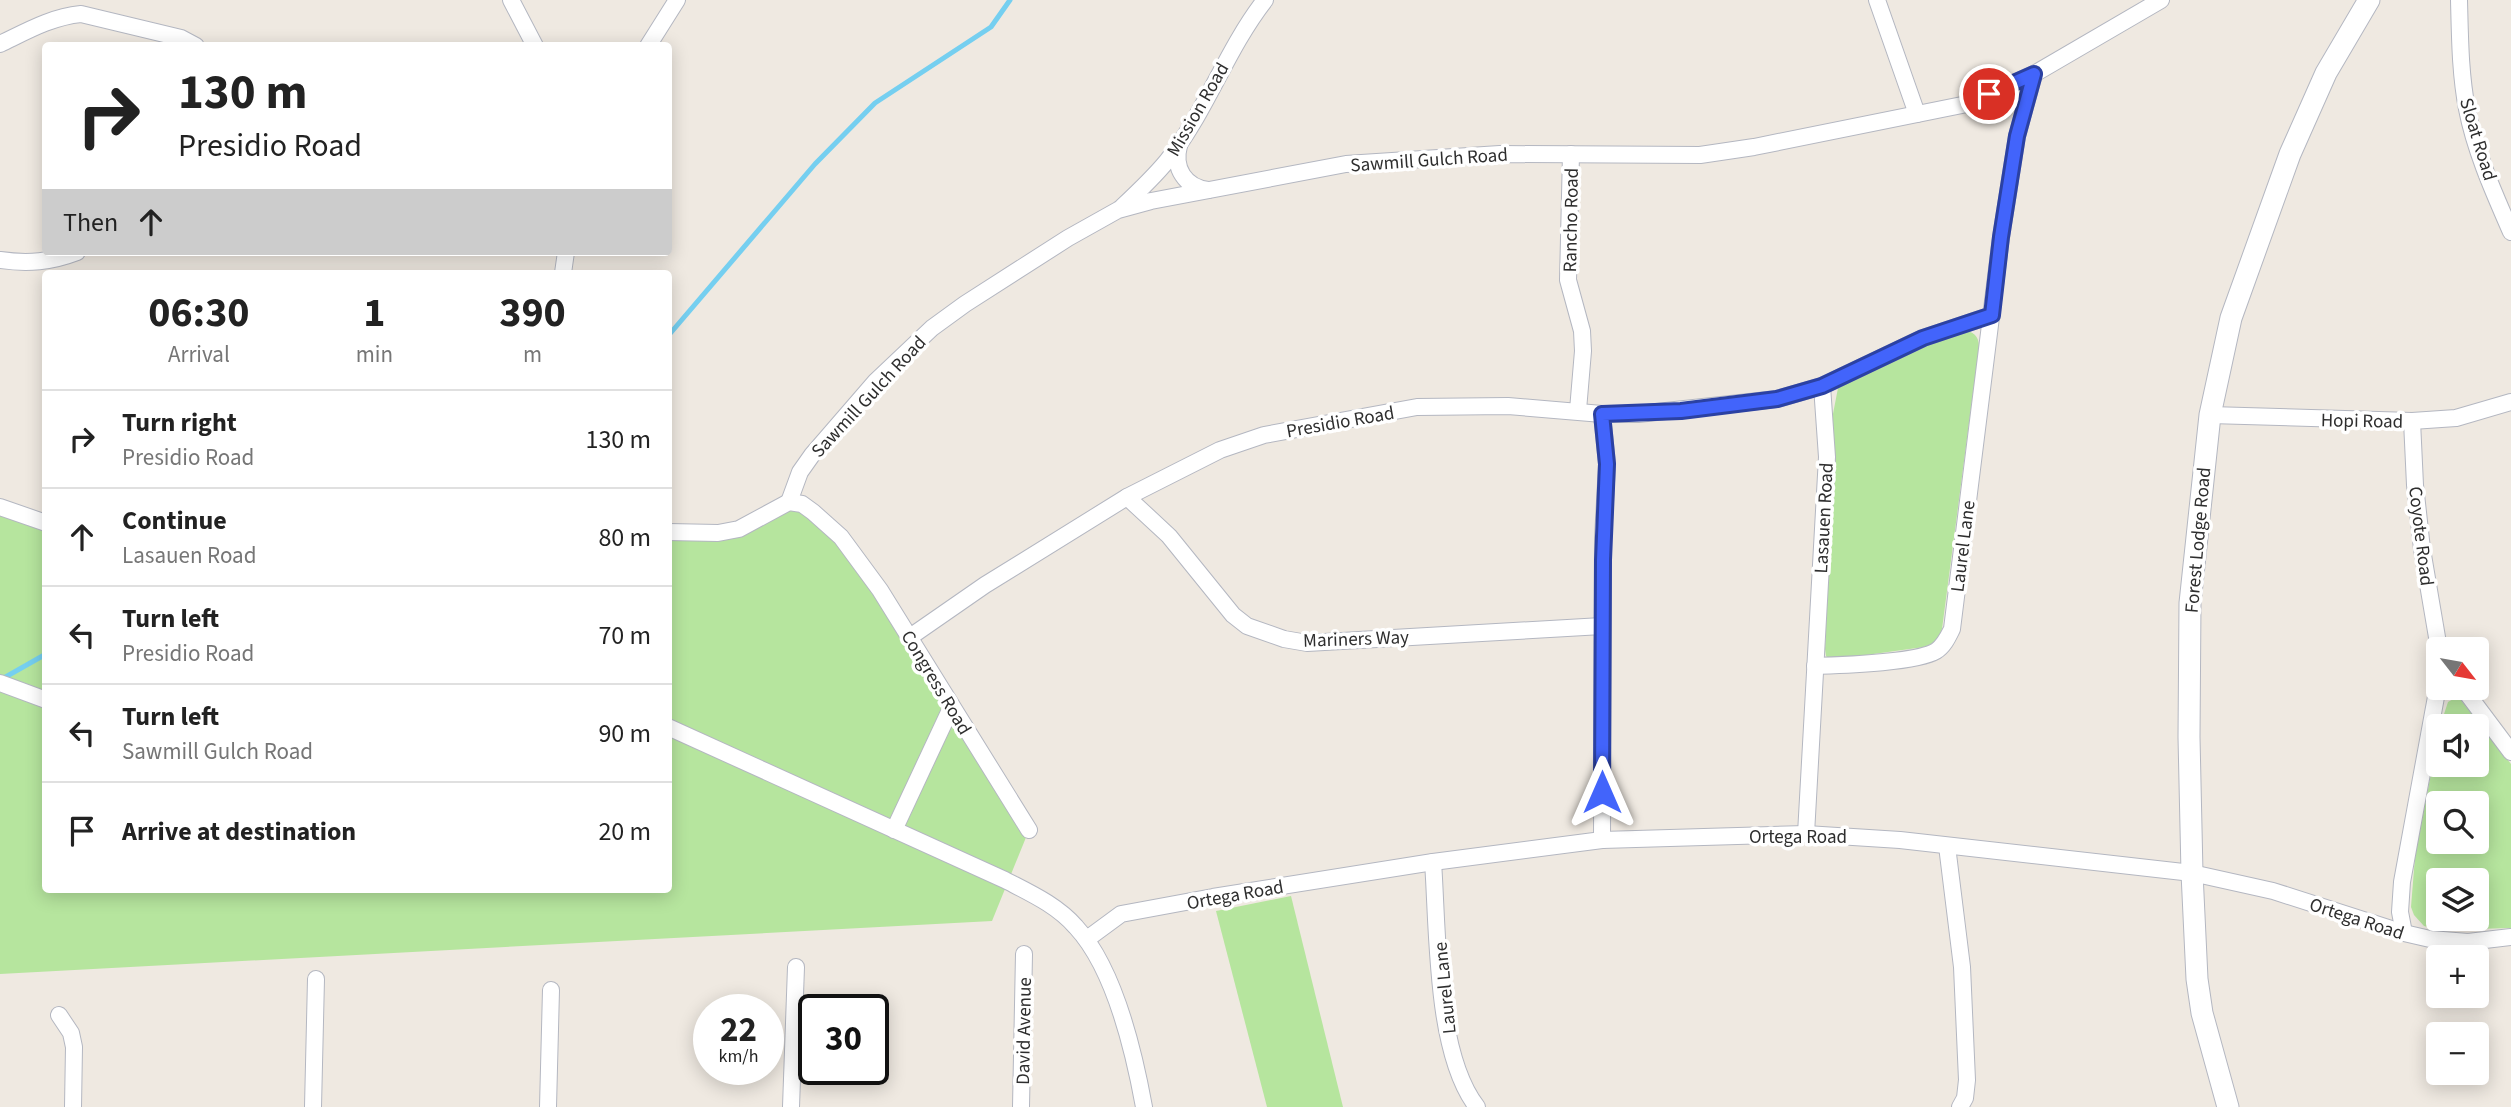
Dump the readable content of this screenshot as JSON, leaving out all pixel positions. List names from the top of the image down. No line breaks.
{"streets":{"street":["Mission Road","Sloat Road","Sawmill Gulch Road","Rancho Road","Hopi Road","Presidio Road","Lasauen Road","Coyote Road","Forest Lodge Road","Laurel Lane","Mariners Way","Congress Road","Ortega Road","David Avenue"]},"crossings":[["Mission Road","Sawmill Gulch Road"],["Sawmill Gulch Road","Rancho Road"],["Sawmill Gulch Road","Congress Road"],["Rancho Road","Presidio Road"],["Hopi Road","Coyote Road"],["Hopi Road","Forest Lodge Road"],["Presidio Road","Lasauen Road"],["Presidio Road","Mariners Way"],["Presidio Road","Congress Road"],["Lasauen Road","Laurel Lane"],["Lasauen Road","Ortega Road"],["Forest Lodge Road","Ortega Road"],["Laurel Lane","Ortega Road"]],"north":"bottom right","page":{"turn":["130 m","Presidio Road"],"then":"Then","eta":["06:30","Arrival","1","min","390","m"],"list":[{"name":"Turn right","note":"Presidio Road","value":"130 m"},{"name":"Continue","note":"Lasauen Road","value":"80 m"},{"name":"Turn left","note":"Presidio Road","value":"70 m"},{"name":"Turn left","note":"Sawmill Gulch Road","value":"90 m"},{"name":"Arrive at destination","value":"20 m"}],"map_buttons":["+","−"],"speed":"22 km/h","limit":"30"}}
